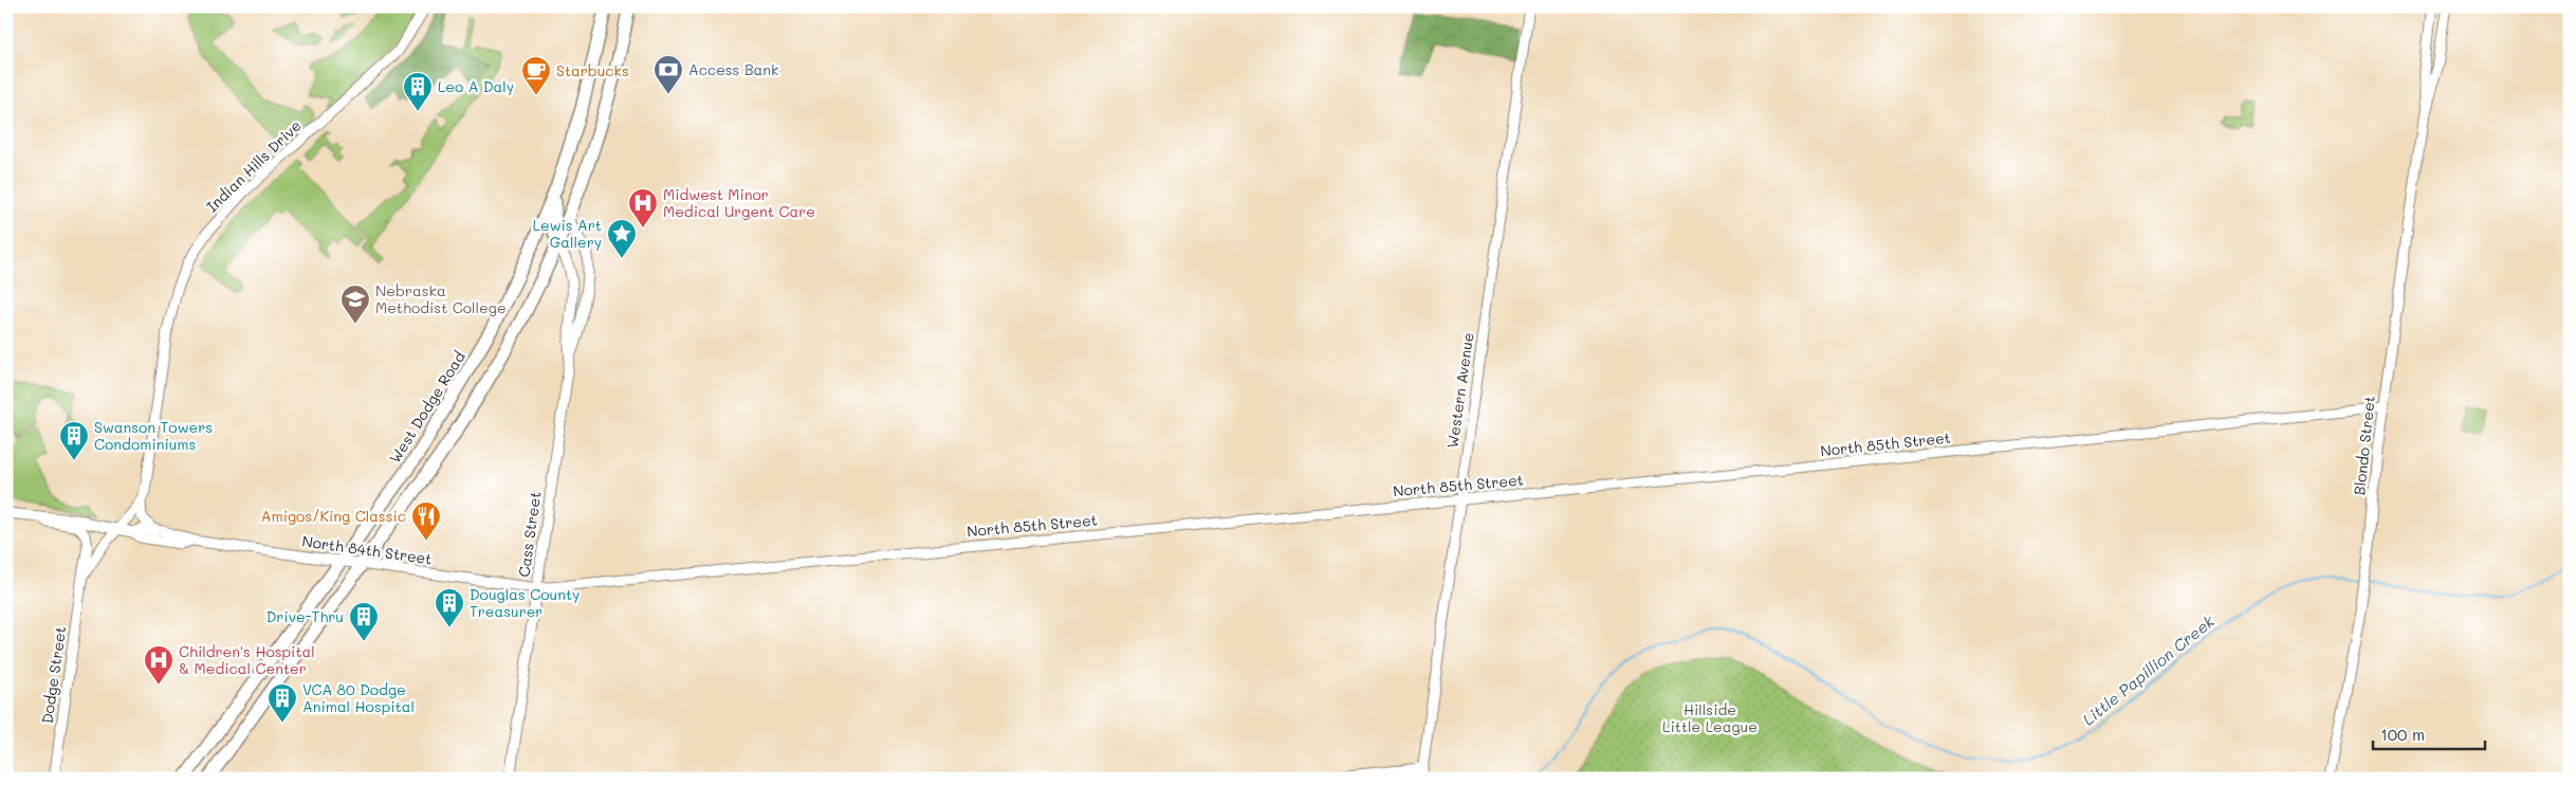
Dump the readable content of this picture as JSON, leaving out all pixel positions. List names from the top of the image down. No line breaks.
{"streets":{"highway":["West Dodge Road"],"street":["Indian Hills Drive","Western Avenue","North 85th Street","Blondo Street","Cass Street","North 84th Street","Dodge Street"]},"crossings":[["Indian Hills Drive","North 84th Street"],["Indian Hills Drive","Dodge Street"],["Western Avenue","North 85th Street"],["West Dodge Road","North 84th Street"],["North 85th Street","Blondo Street"],["North 85th Street","Cass Street"],["North 85th Street","North 84th Street"],["Cass Street","North 84th Street"],["North 84th Street","Dodge Street"]],"water":["Little Papillion Creek"],"parks":["Hillside Little League"],"places":{"bank":["Access Bank"],"cafe":["Starbucks"],"building":["Leo A Daly","Swanson Towers Condominiums","Douglas County Treasurer","Drive-Thru","VCA 80 Dodge Animal Hospital"],"hospital":["Midwest Minor Medical Urgent Care","Children's Hospital & Medical Center"],"place":["Lewis Art Gallery"],"school or university":["Nebraska Methodist College"],"restaurant":["Amigos/King Classic"]},"scale_bar":"100 m"}
